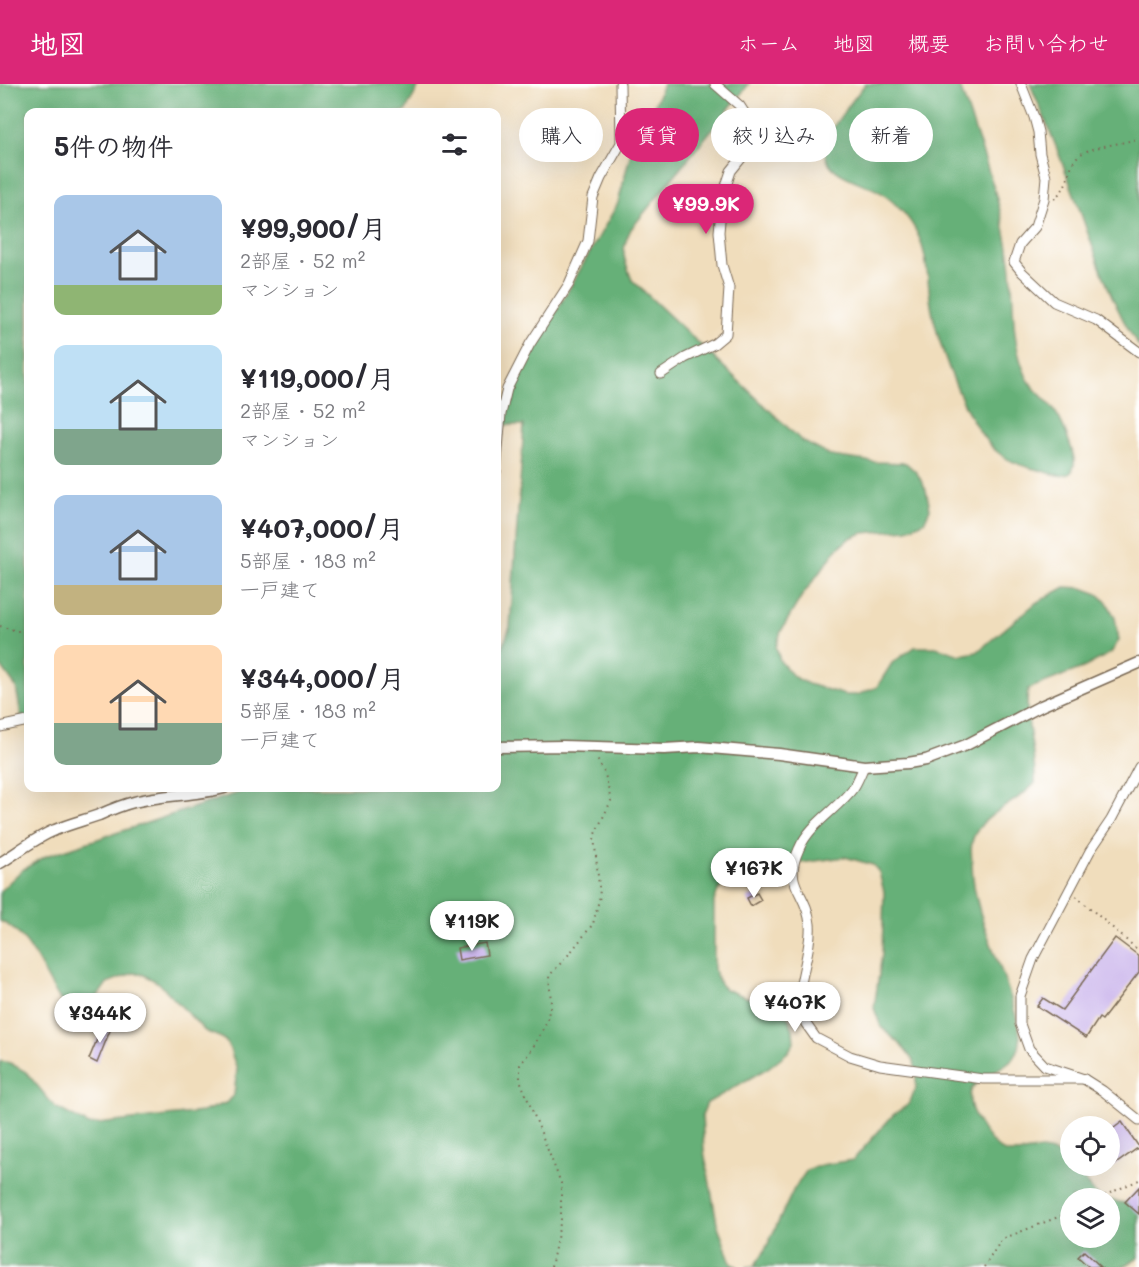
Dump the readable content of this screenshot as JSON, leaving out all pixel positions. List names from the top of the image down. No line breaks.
{"page":{"header":"地図","nav":["ホーム","地図","概要","お問い合わせ"],"chip":["購入","賃貸","絞り込み","新着"],"heading":"5件の物件","list":[{"name":"¥99,900/月","note":"2部屋 · 52 m² · マンション"},{"name":"¥119,000/月","note":"2部屋 · 52 m² · マンション"},{"name":"¥407,000/月","note":"5部屋 · 183 m² · 一戸建て"},{"name":"¥344,000/月","note":"5部屋 · 183 m² · 一戸建て"}],"price":["¥99.9K","¥167K","¥119K","¥407K","¥344K"]}}
